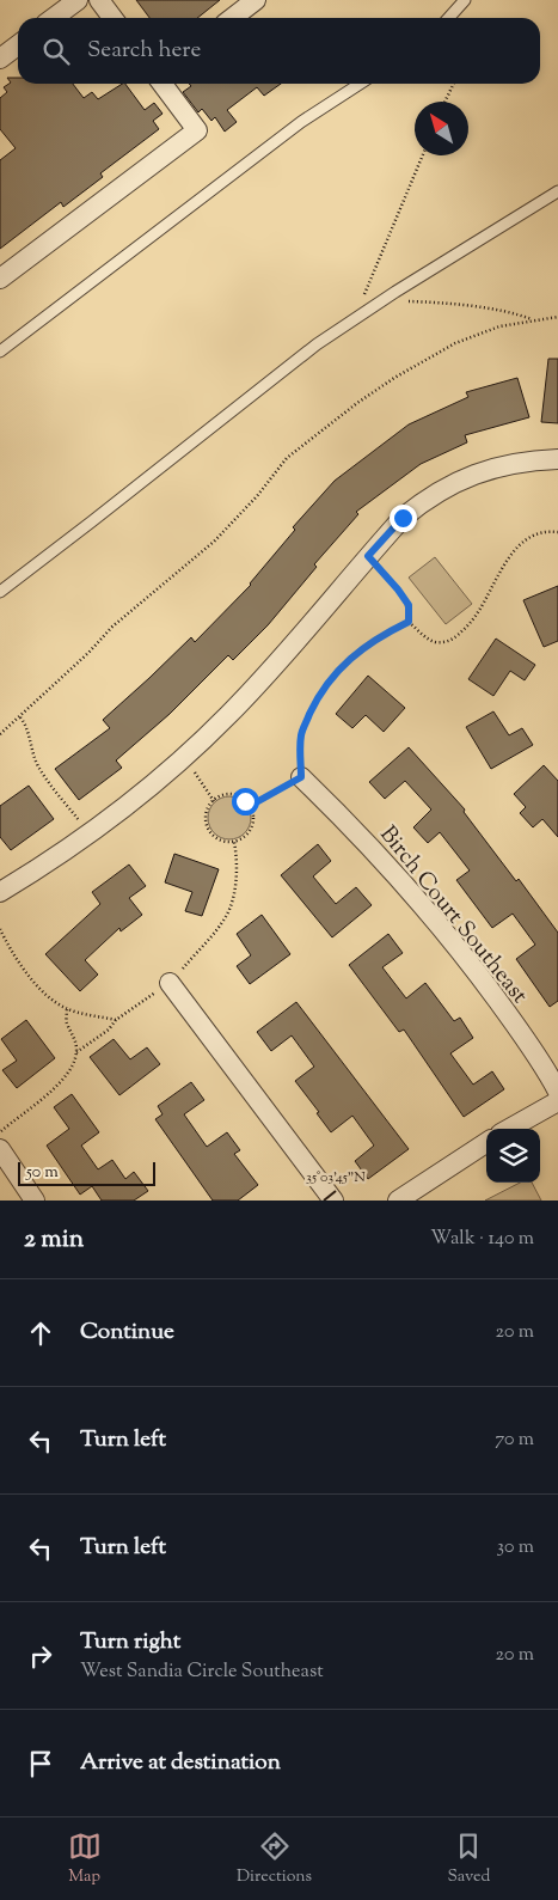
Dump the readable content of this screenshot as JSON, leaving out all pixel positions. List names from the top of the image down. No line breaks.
{"streets":{"street":["Birch Court Southeast"]},"scale_bar":"50 m","north":"top left","page":{"search":"Search here","scale":"50 m","heading":["2 min","Walk · 140 m"],"list":[["Continue","20 m"],["Turn left","70 m"],["Turn left","30 m"],["Turn right","West Sandia Circle Southeast","20 m"],"Arrive at destination"],"nav":["Map","Directions","Saved"]},"coordinates":["35°03'45\"N"]}
